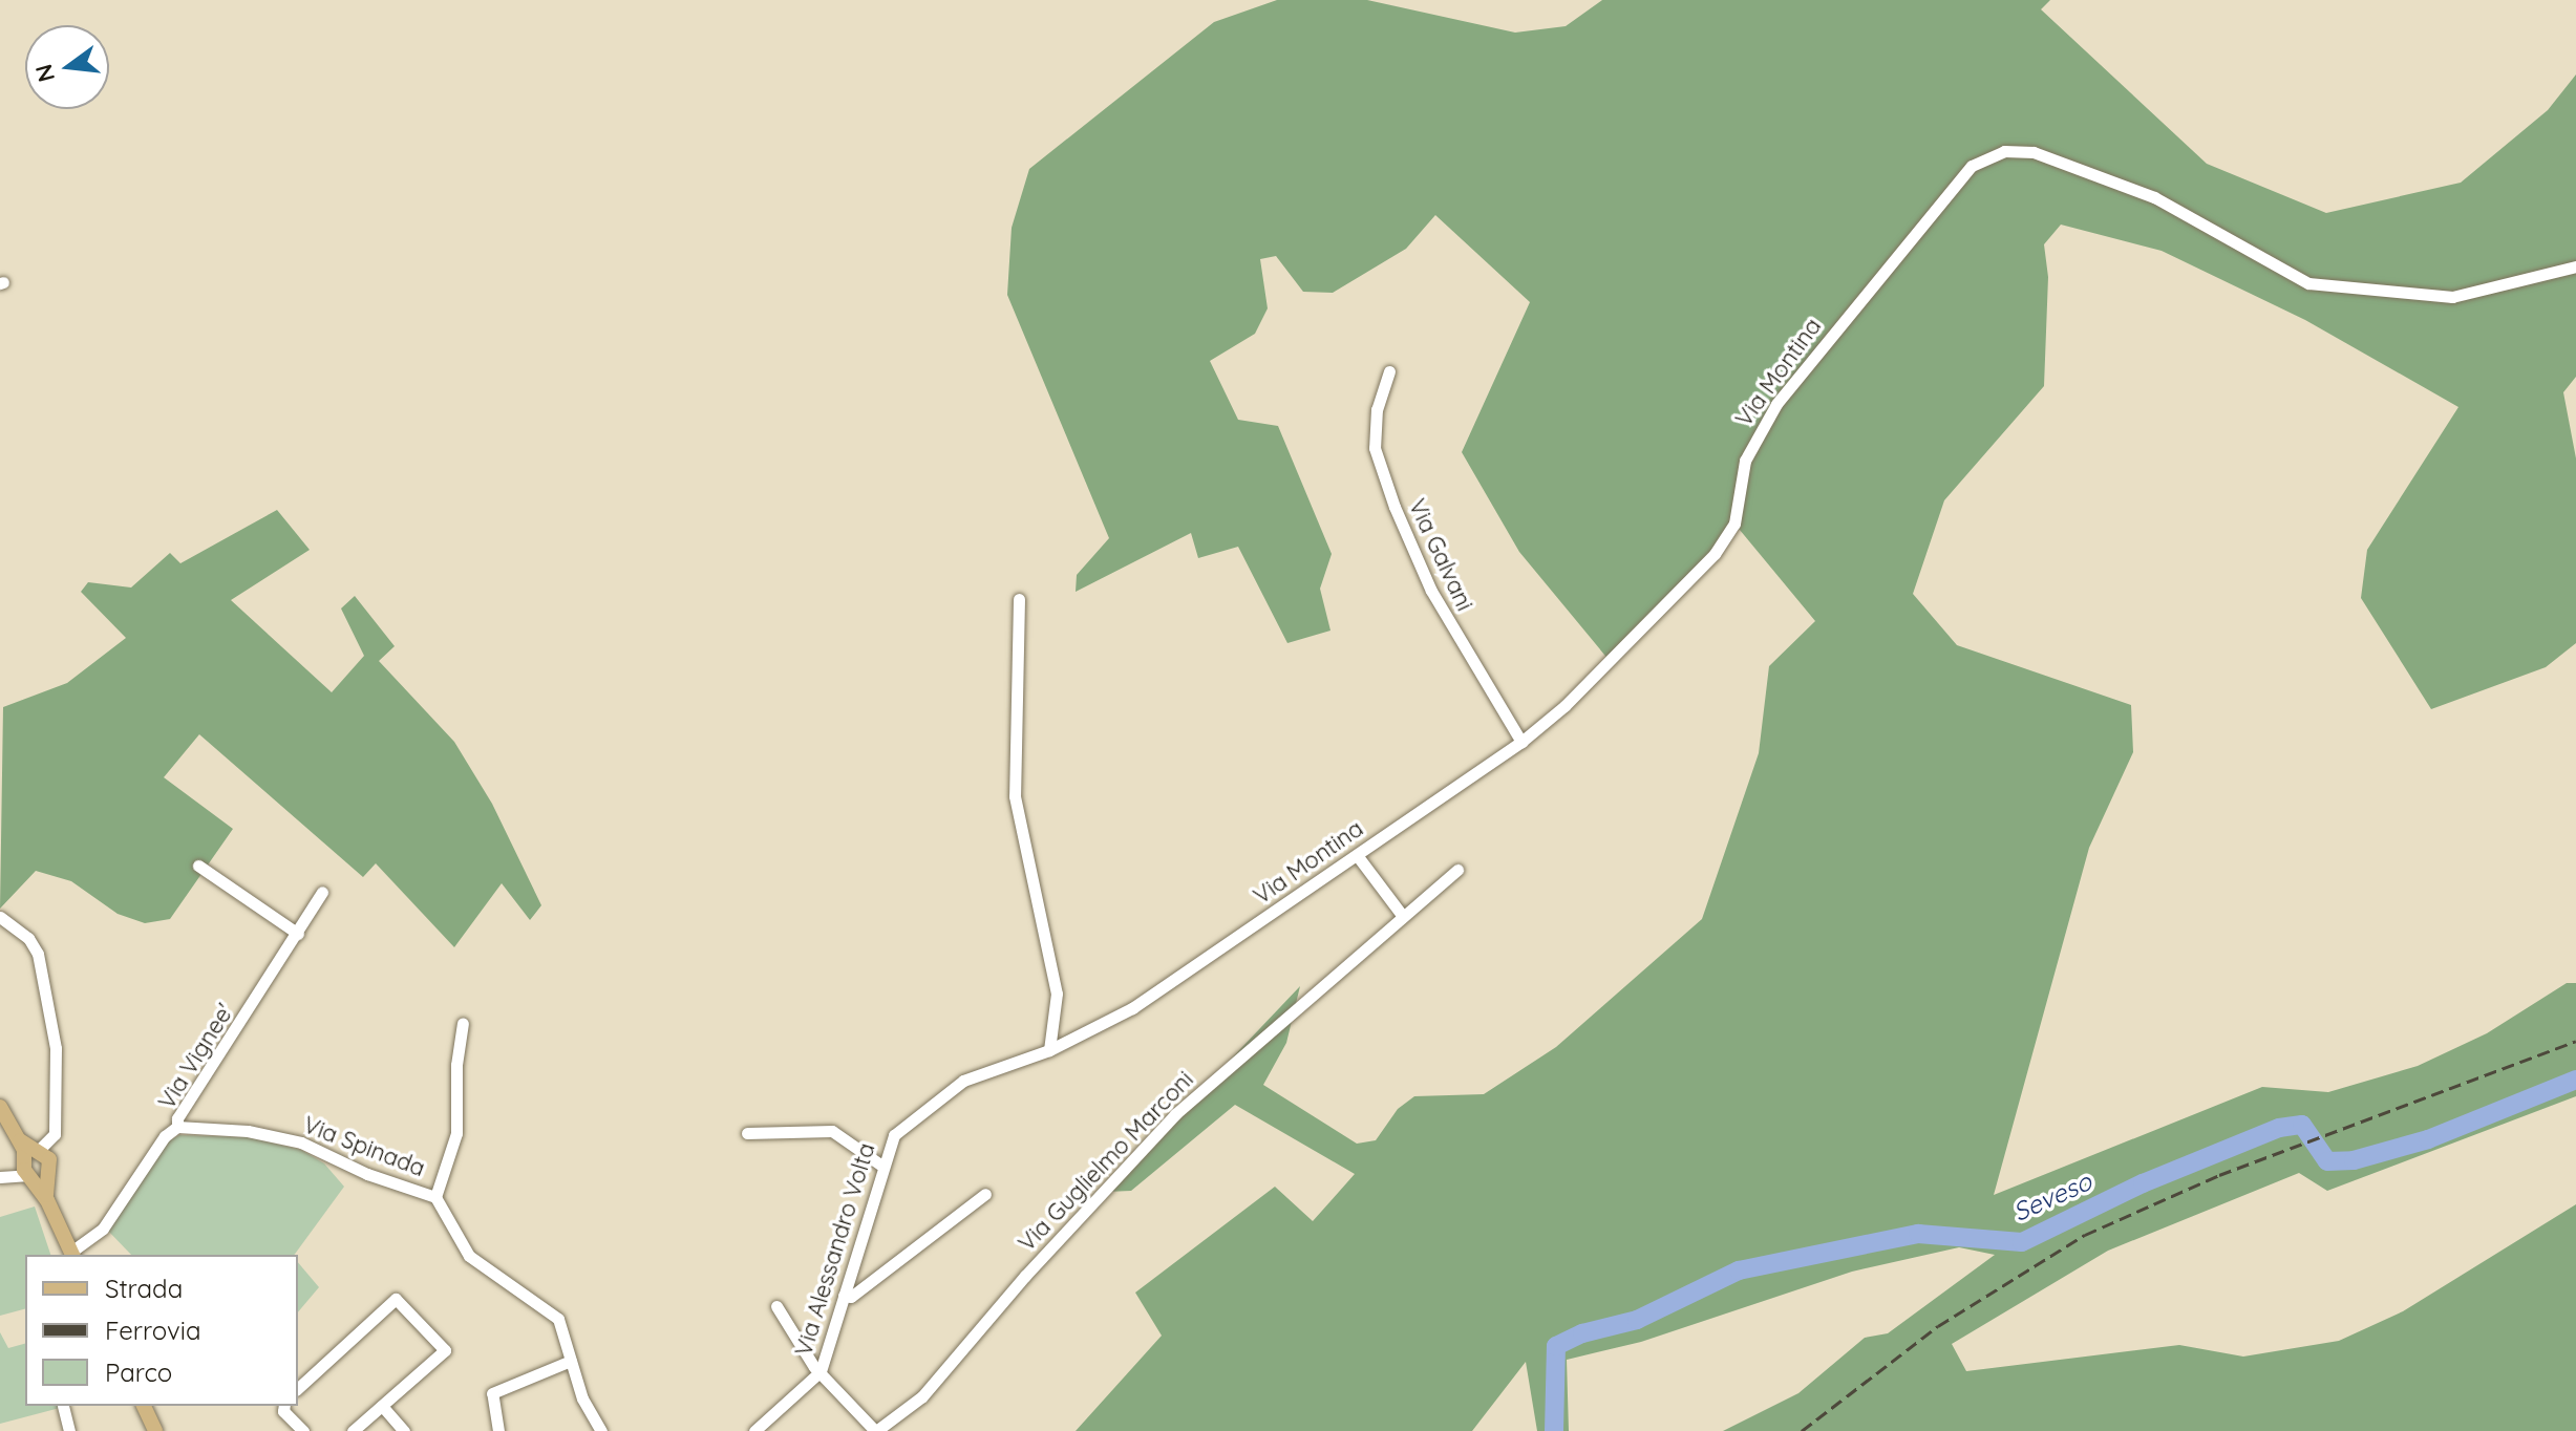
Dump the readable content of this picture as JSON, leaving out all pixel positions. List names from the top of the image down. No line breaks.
{"streets":{"street":["Via Montina","Via Galvani","Via Vignee'","Via Spinada","Via Guglielmo Marconi","Via Alessandro Volta"]},"crossings":[["Via Montina","Via Galvani"],["Via Montina","Via Alessandro Volta"],["Via Vignee'","Via Spinada"],["Via Guglielmo Marconi","Via Alessandro Volta"]],"water":["Seveso"],"legend":["Strada","Ferrovia","Parco"],"north":"left"}
